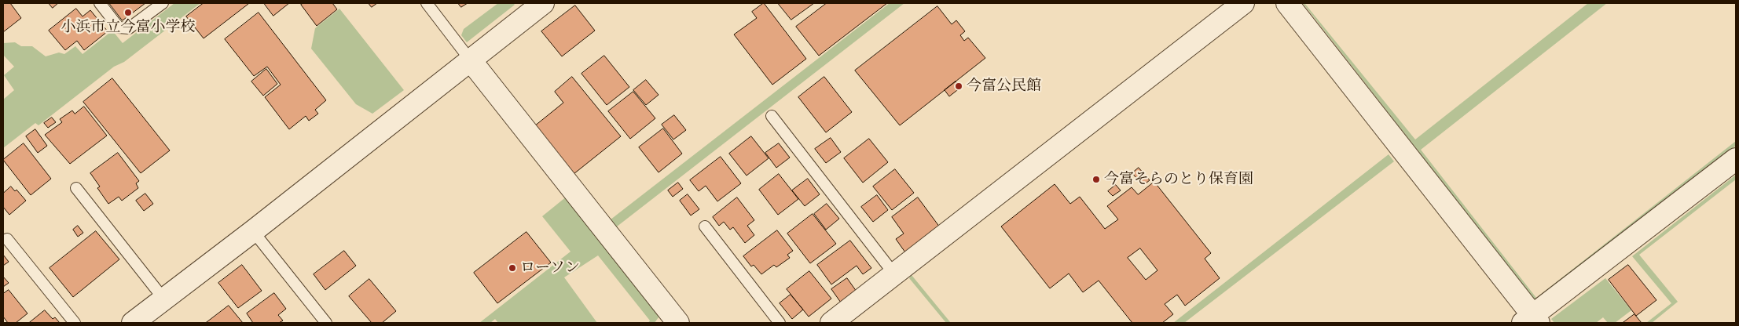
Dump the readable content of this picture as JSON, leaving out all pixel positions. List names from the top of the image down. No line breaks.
{"places":["小浜市立今富小学校","今富公民館","今富そらのとり保育園","ローソン"]}
